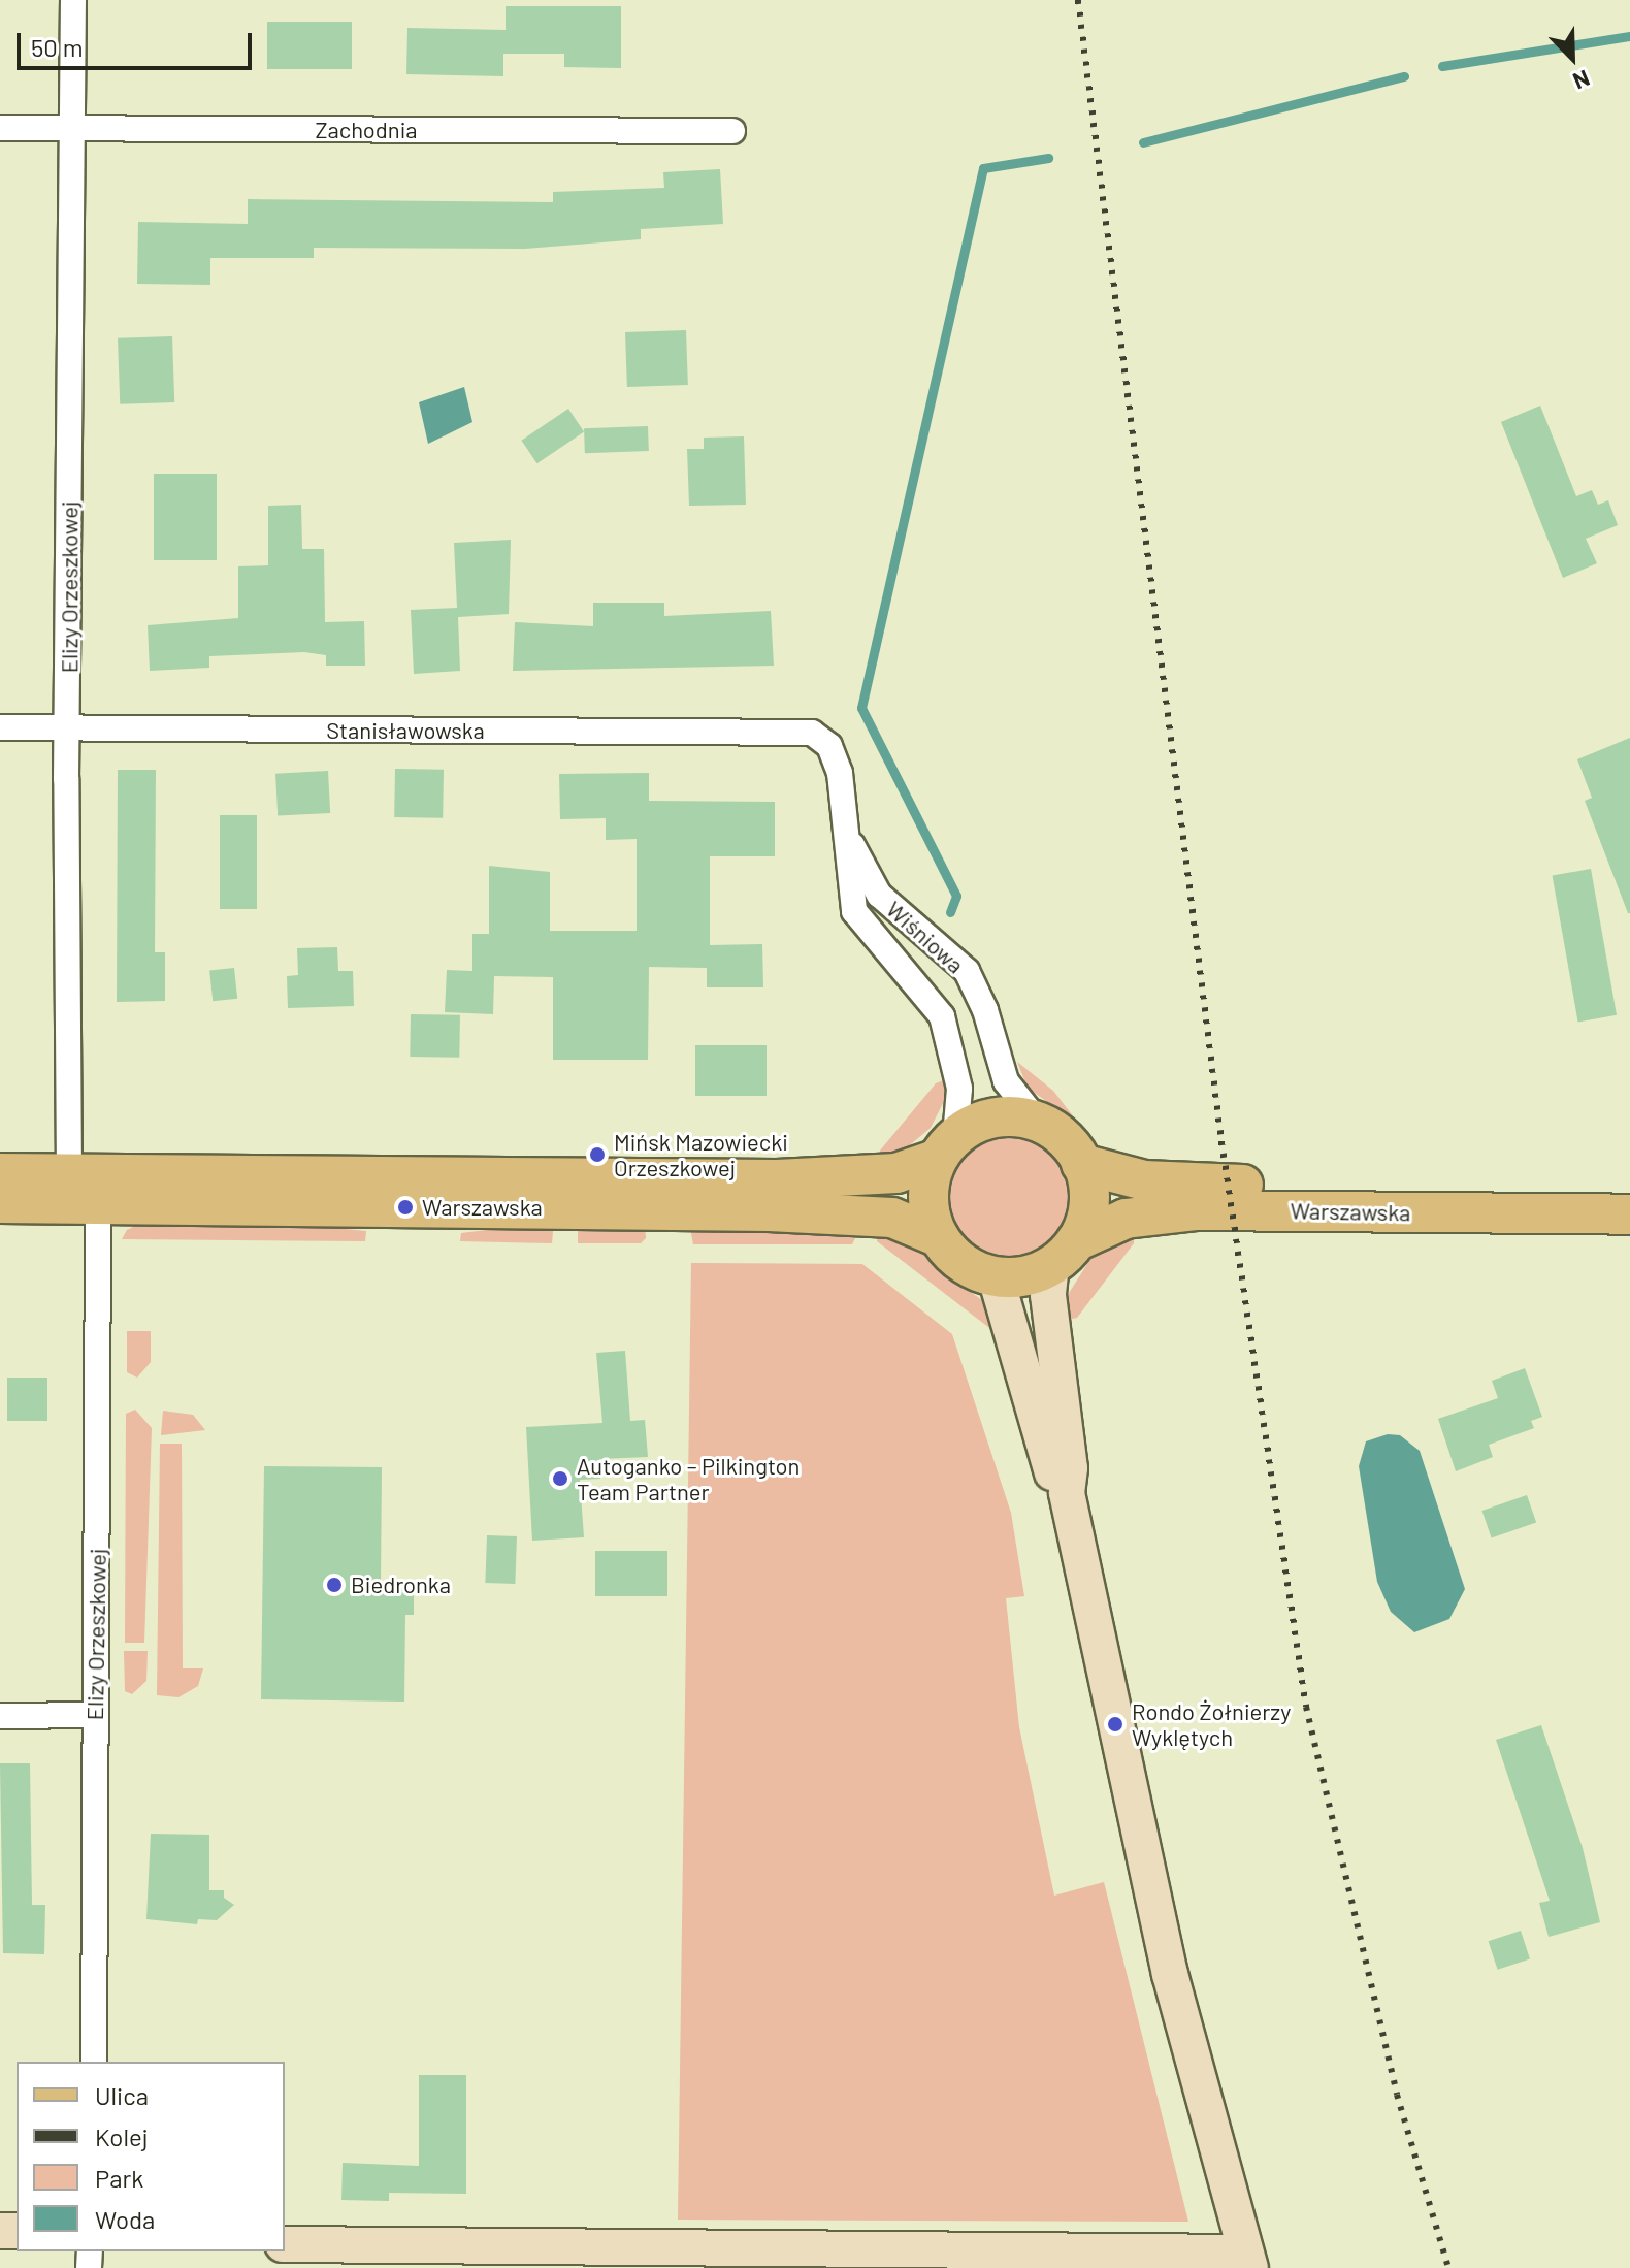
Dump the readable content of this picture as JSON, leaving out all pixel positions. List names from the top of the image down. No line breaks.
{"streets":{"main road":["Warszawska"],"street":["Zachodnia","Elizy Orzeszkowej","Stanisławowska","Wiśniowa"]},"crossings":[["Zachodnia","Elizy Orzeszkowej"],["Elizy Orzeszkowej","Stanisławowska"],["Stanisławowska","Wiśniowa"],["Wiśniowa","Warszawska"]],"places":["Mińsk Mazowiecki Orzeszkowej","Warszawska","Autoganko – Pilkington Team Partner","Biedronka","Rondo Żołnierzy Wyklętych"],"legend":["Ulica","Kolej","Park","Woda"],"scale_bar":"50 m","north":"bottom right"}
